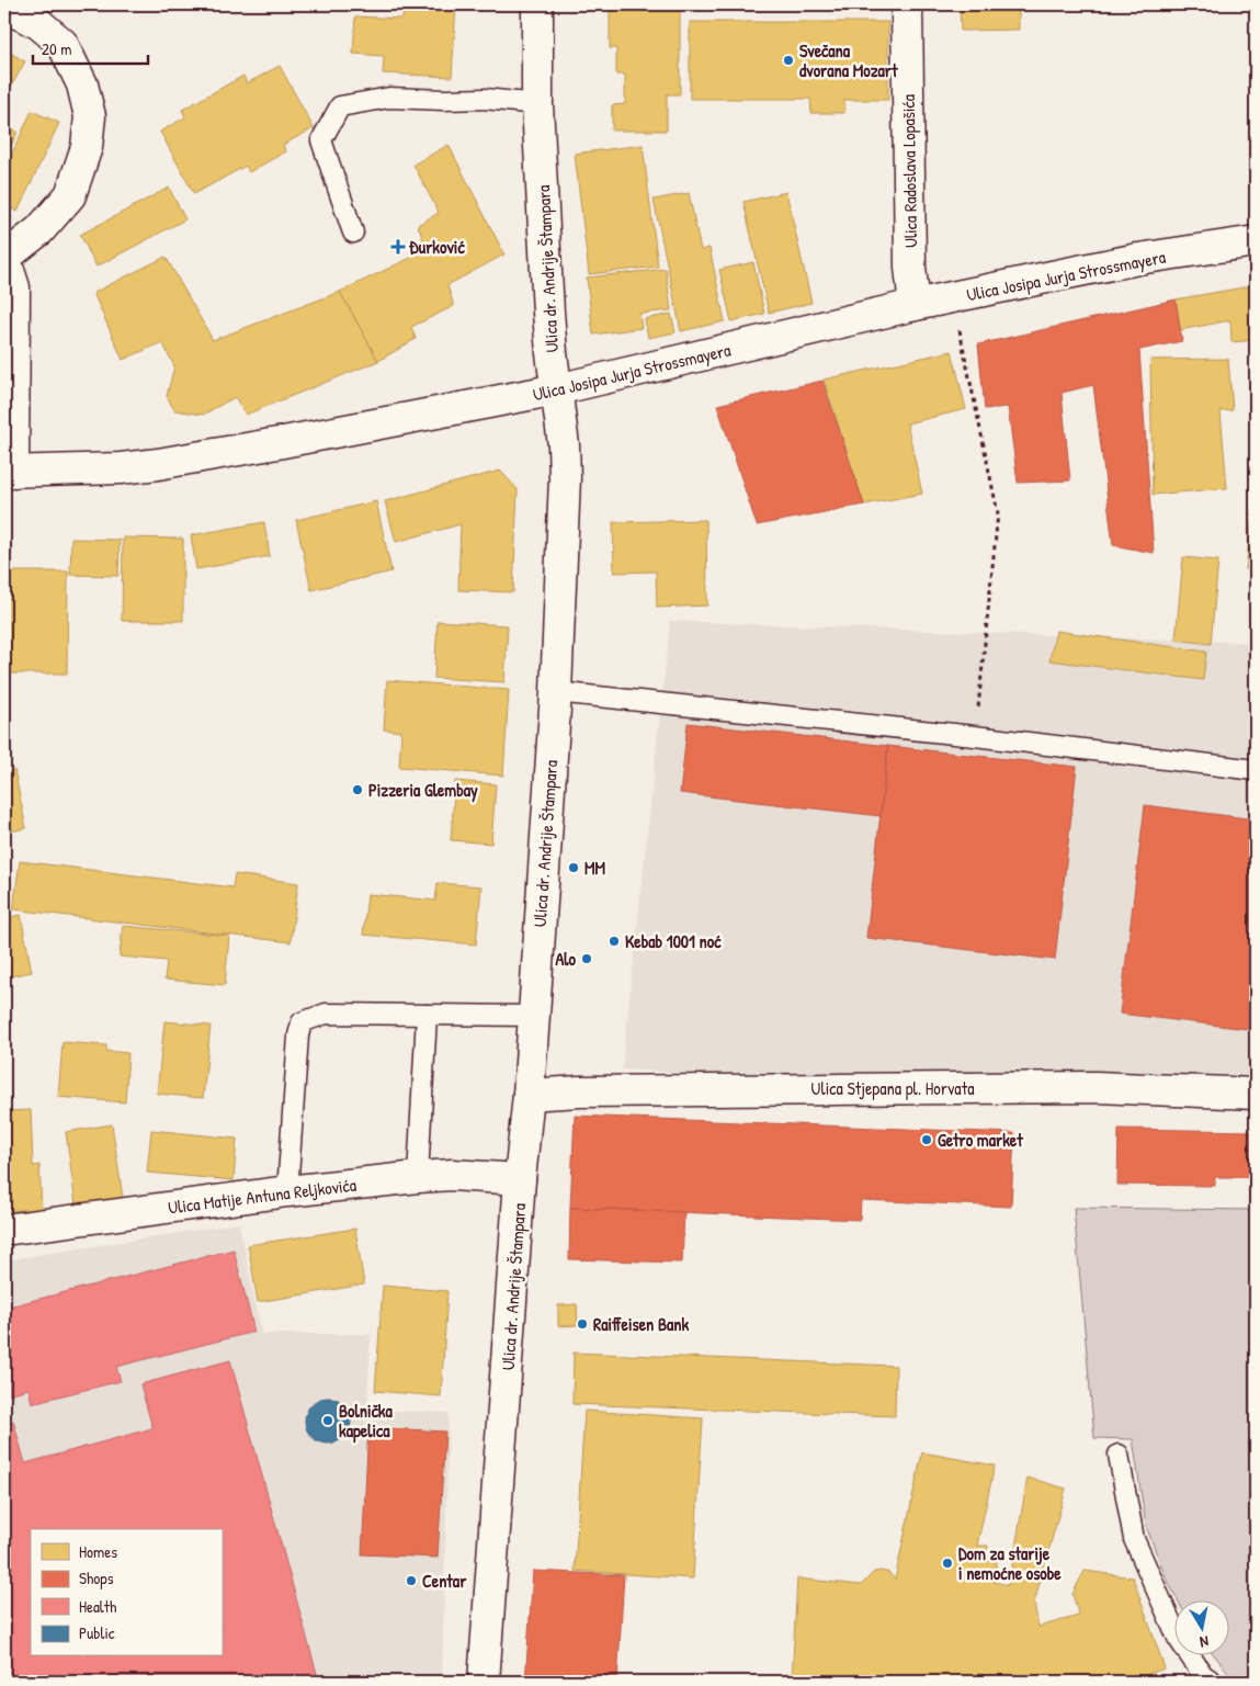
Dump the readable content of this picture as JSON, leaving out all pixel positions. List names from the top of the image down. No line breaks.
{"streets":{"street":["Ulica Radoslava Lopašića","Ulica dr. Andrije Štampara","Ulica Josipa Jurja Strossmayera","Ulica Stjepana pl. Horvata","Ulica Matije Antuna Reljkovića"]},"crossings":[["Ulica Radoslava Lopašića","Ulica Josipa Jurja Strossmayera"],["Ulica dr. Andrije Štampara","Ulica Josipa Jurja Strossmayera"],["Ulica dr. Andrije Štampara","Ulica Stjepana pl. Horvata"],["Ulica dr. Andrije Štampara","Ulica Matije Antuna Reljkovića"]],"places":{"other":["Svečana dvorana Mozart","Pizzeria Glembay","MM","Kebab 1001 noć","Alo","Getro market","Raiffeisen Bank","Bolnička kapelica","Dom za starije i nemoćne osobe","Centar"],"health":["Đurković"]},"legend":["Homes","Shops","Health","Public"],"scale_bar":"20 m","north":"bottom"}
